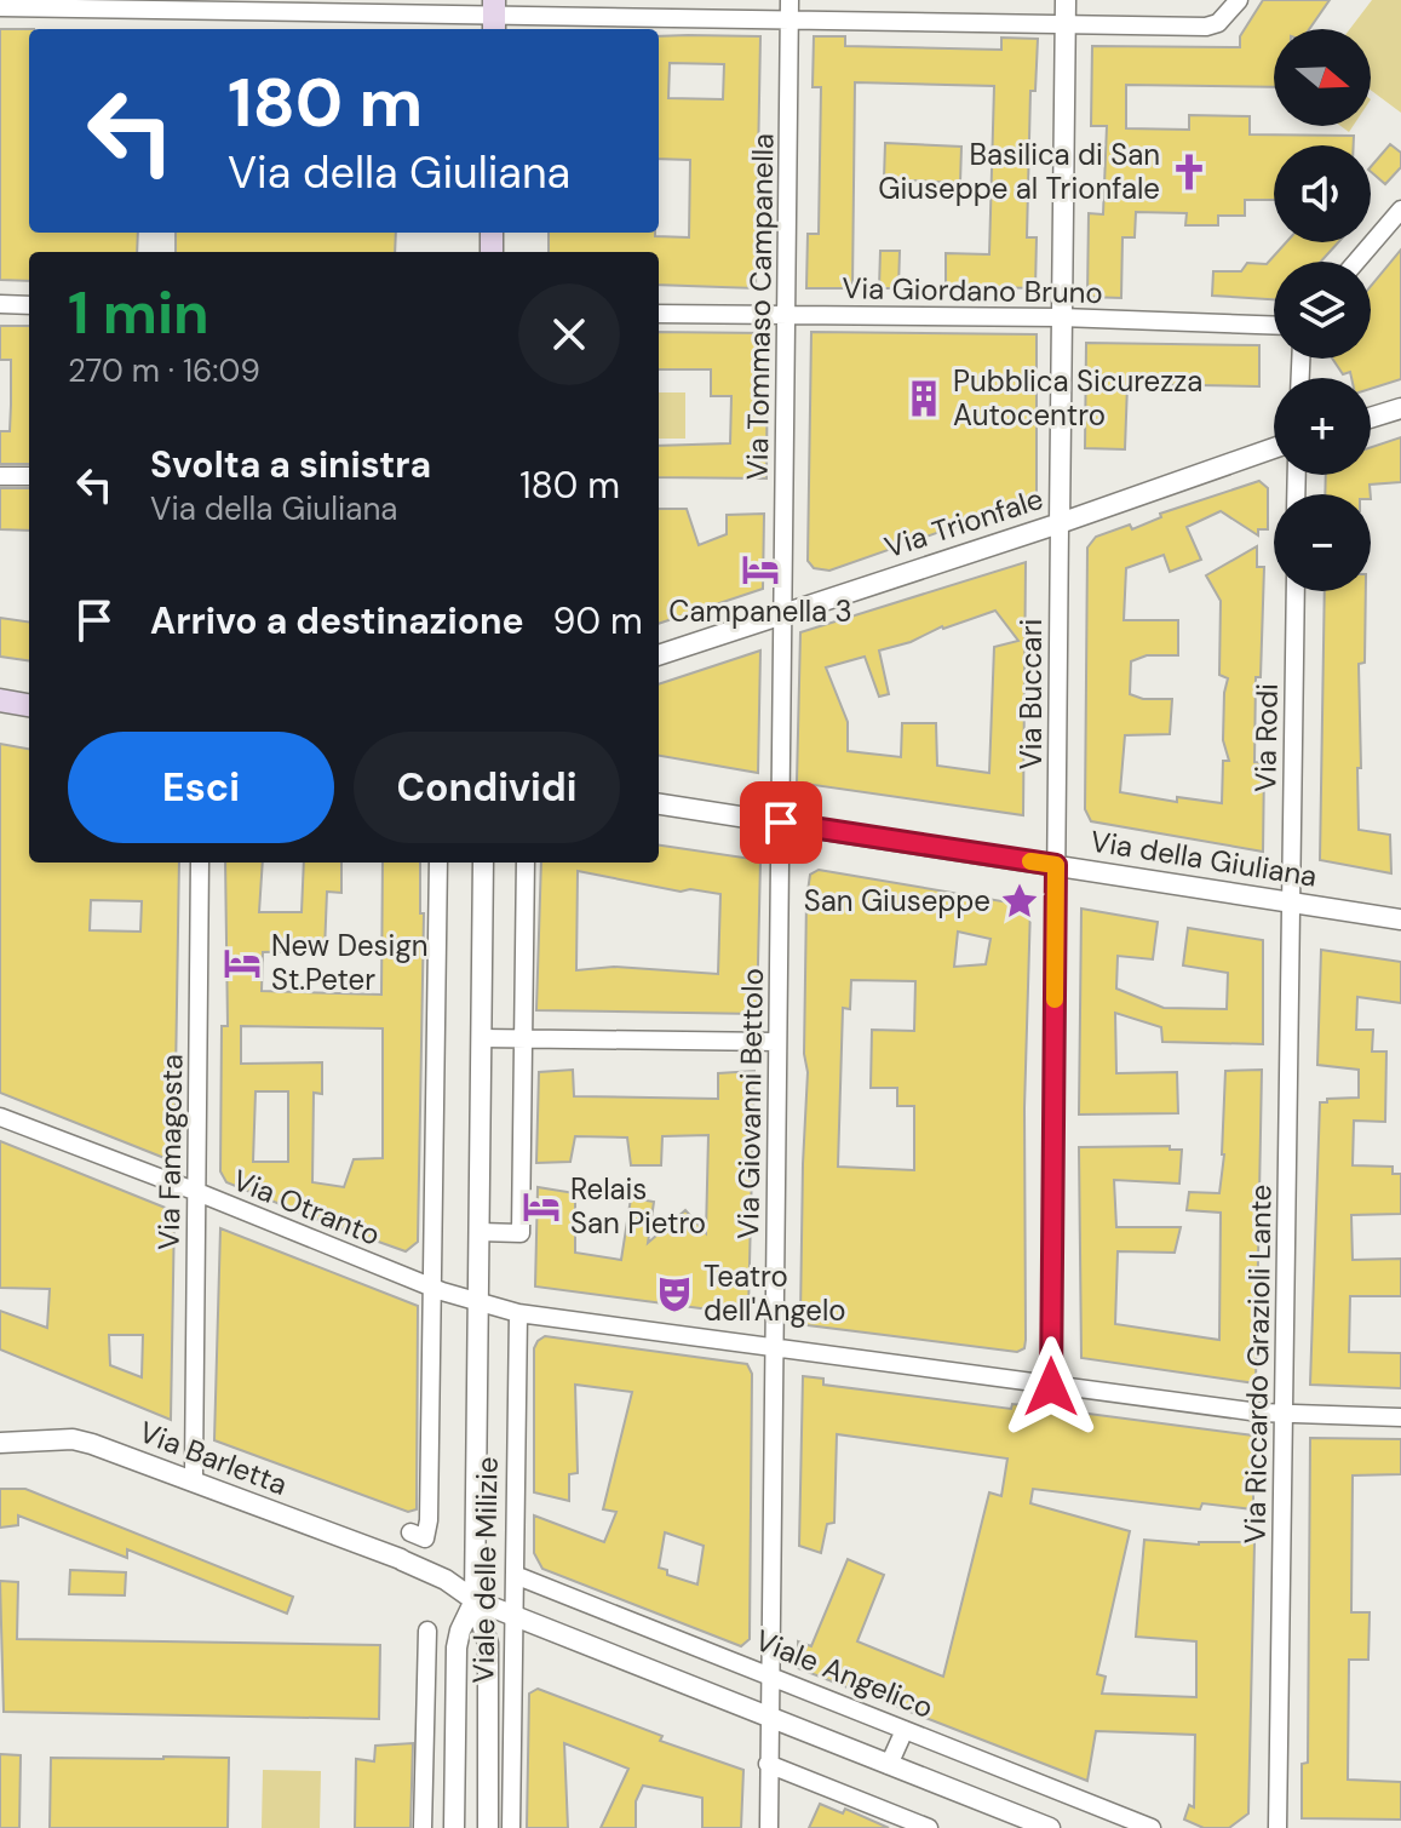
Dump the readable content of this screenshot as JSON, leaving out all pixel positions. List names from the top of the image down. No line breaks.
{"streets":{"street":["Via Giordano Bruno","Via Tommaso Campanella","Via Trionfale","Via Buccari","Via Rodi","Via della Giuliana","Via Giovanni Bettolo","Via Famagosta","Via Otranto","Via Riccardo Grazioli Lante","Via Barletta","Viale delle Milizie","Viale Angelico"]},"crossings":[["Via Giordano Bruno","Via Tommaso Campanella"],["Via Tommaso Campanella","Via Trionfale"],["Via Tommaso Campanella","Via della Giuliana"],["Via Tommaso Campanella","Via Giovanni Bettolo"],["Via Trionfale","Via Buccari"],["Via Buccari","Via della Giuliana"],["Via Rodi","Via della Giuliana"],["Via Rodi","Via Riccardo Grazioli Lante"],["Via della Giuliana","Via Giovanni Bettolo"],["Via della Giuliana","Via Riccardo Grazioli Lante"],["Via Giovanni Bettolo","Viale Angelico"],["Via Famagosta","Via Otranto"],["Via Famagosta","Via Barletta"],["Via Otranto","Viale delle Milizie"],["Via Barletta","Viale delle Milizie"],["Viale delle Milizie","Viale Angelico"]],"places":{"church":["Basilica di San Giuseppe al Trionfale"],"building":["Pubblica Sicurezza Autocentro"],"hotel":["Campanella 3","New Design St.Peter","Relais San Pietro"],"place":["San Giuseppe"],"theatre":["Teatro dell'Angelo"]},"north":"right","page":{"map_buttons":["+","−"],"turn":["180 m","Via della Giuliana"],"heading":["1 min","270 m · 16:09"],"list":[{"name":"Svolta a sinistra","note":"Via della Giuliana","value":"180 m"},{"name":"Arrivo a destinazione","value":"90 m"}],"buttons":["Esci","Condividi"]}}
